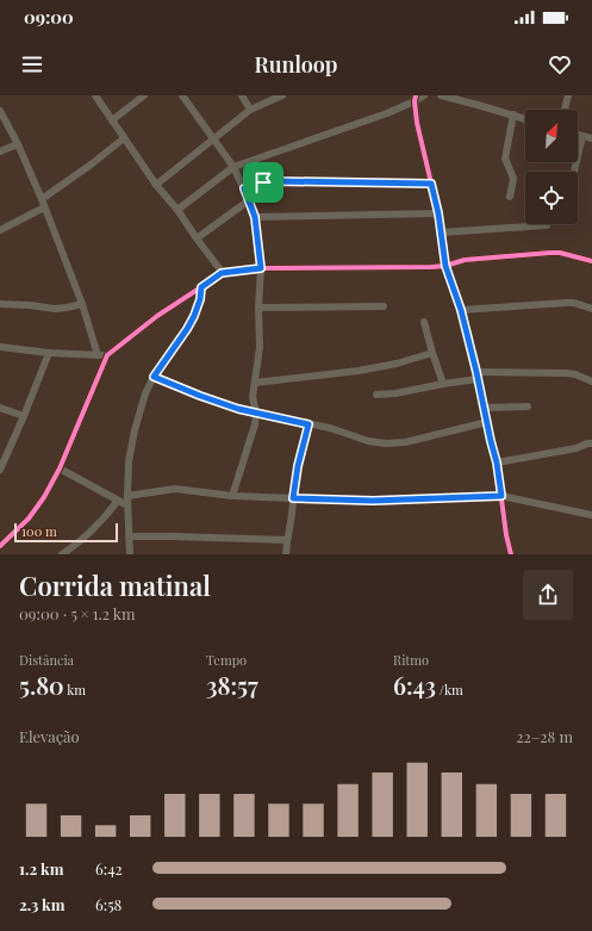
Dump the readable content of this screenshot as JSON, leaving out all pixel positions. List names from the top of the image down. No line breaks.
{"scale_bar":"100 m","north":"top right","page":{"status":"09:00","header":"Runloop","scale":"100 m","heading":["Corrida matinal","09:00 · 5 × 1.2 km"],"stats":[["Distância","5.80 km"],["Tempo","38:57"],["Ritmo","6:43 /km"]],"chart":["Elevação","22–28 m"],"list":[{"name":"1.2 km","note":"6:42"},{"name":"2.3 km","note":"6:58"}]}}
